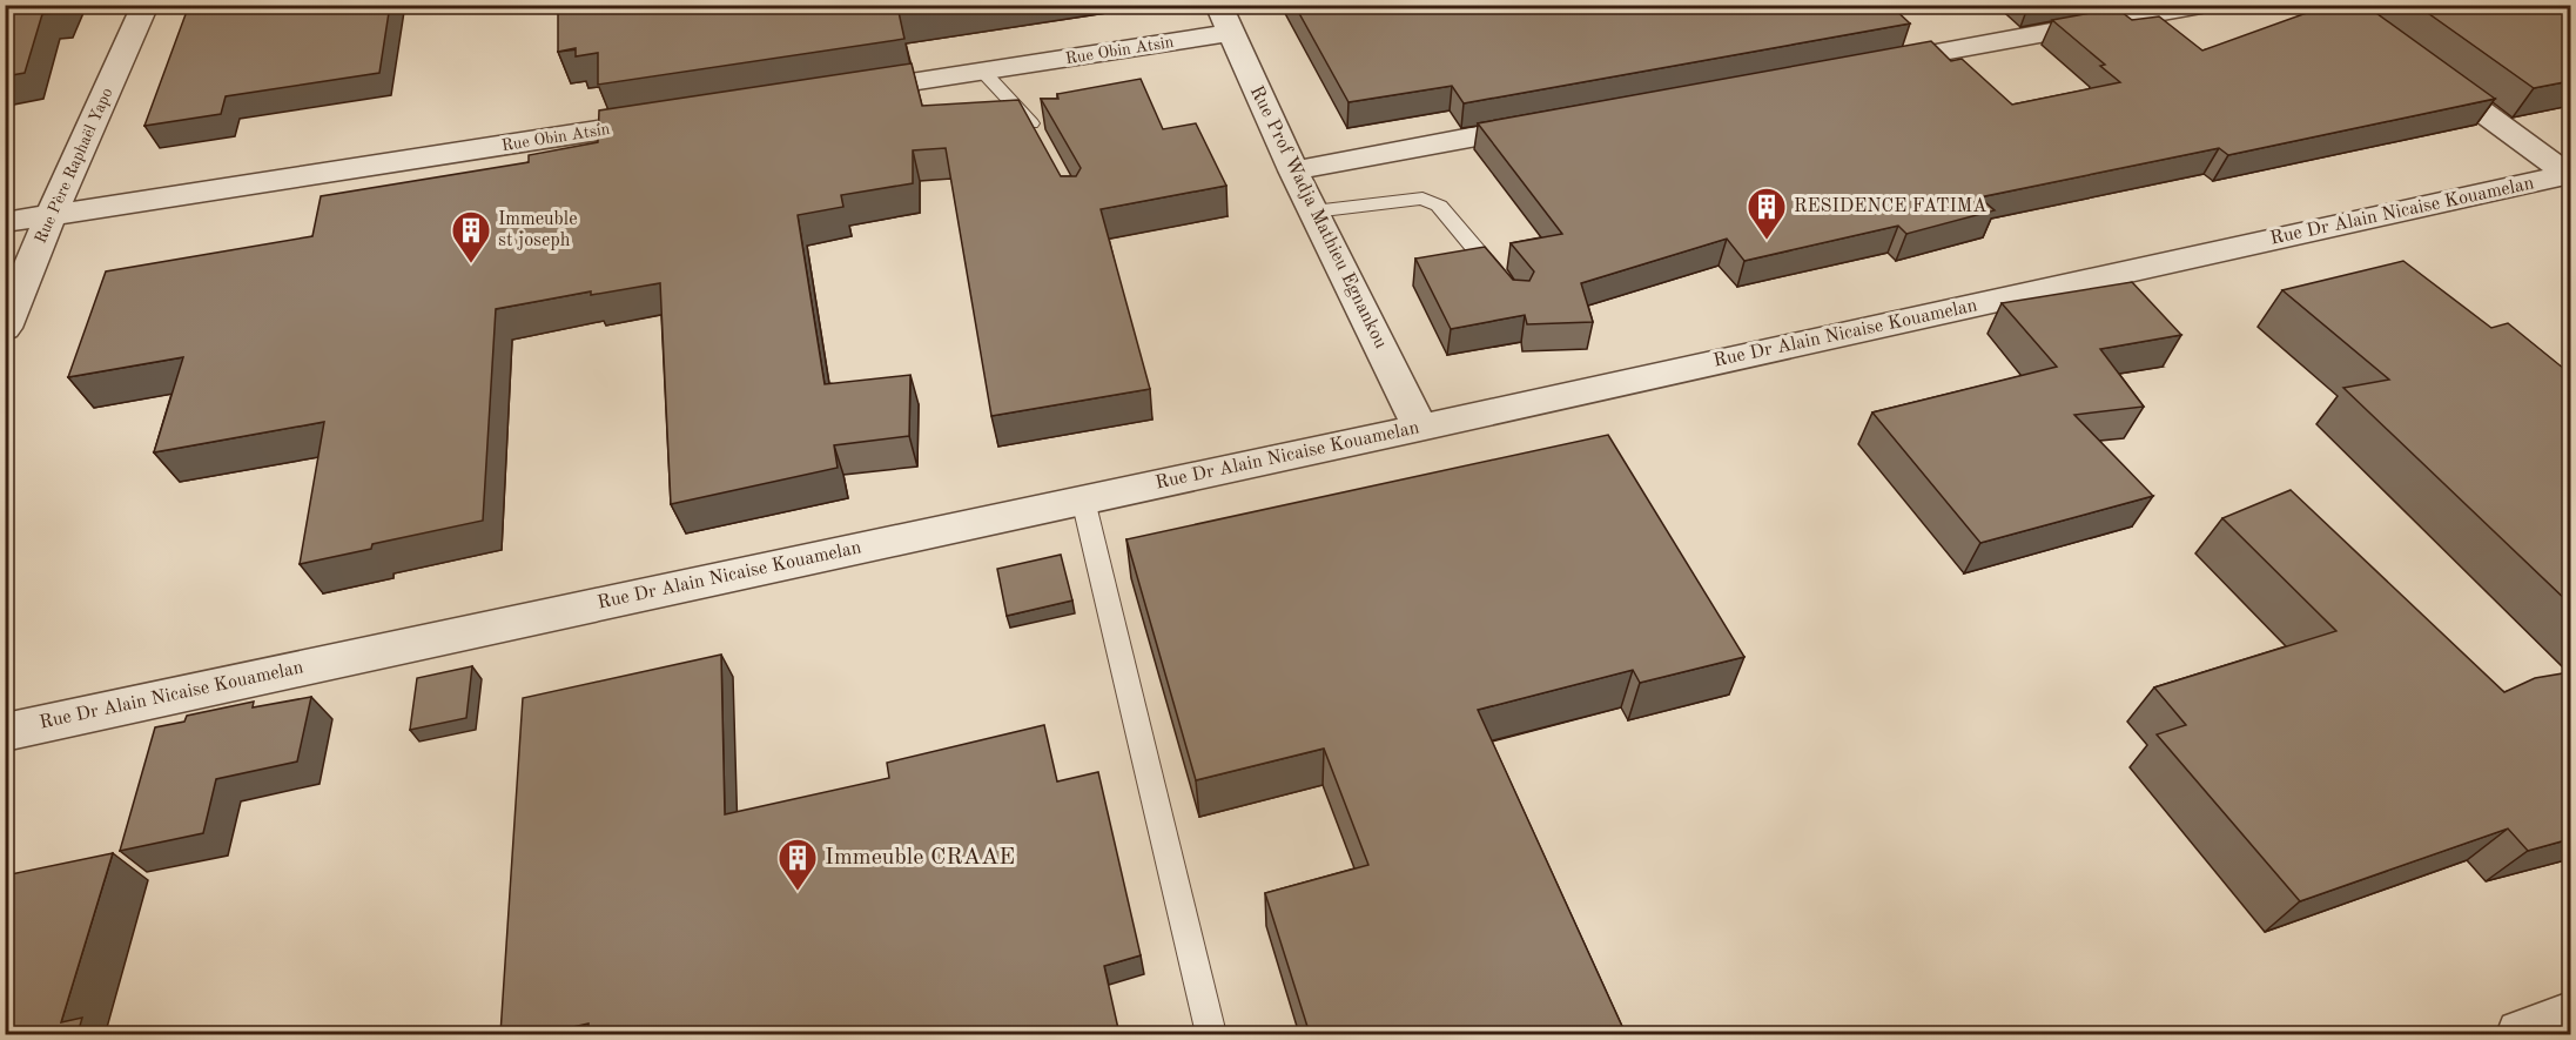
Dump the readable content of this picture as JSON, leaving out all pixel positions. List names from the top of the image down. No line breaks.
{"streets":{"street":["Rue Obin Atsin","Rue Père Raphaël Yapo","Rue Dr Alain Nicaise Kouamelan","Rue Prof Wadja Mathieu Egnankou"]},"crossings":[["Rue Obin Atsin","Rue Père Raphaël Yapo"],["Rue Obin Atsin","Rue Prof Wadja Mathieu Egnankou"],["Rue Dr Alain Nicaise Kouamelan","Rue Prof Wadja Mathieu Egnankou"]],"places":{"building":["RESIDENCE FATIMA","Immeuble st joseph","Immeuble CRAAE"]}}
